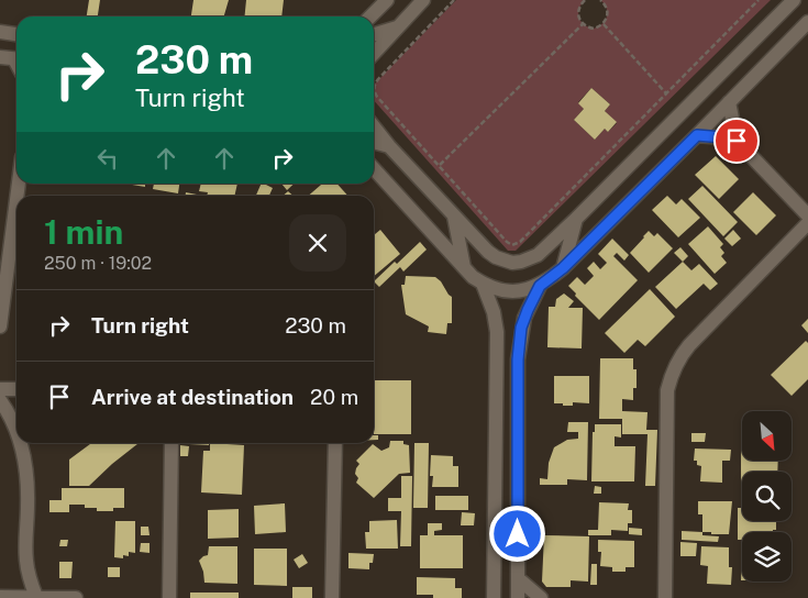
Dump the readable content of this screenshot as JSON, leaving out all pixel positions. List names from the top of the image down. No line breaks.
{"north":"bottom right","page":{"turn":["230 m","Turn right"],"heading":["1 min","250 m · 19:02"],"list":[{"name":"Turn right","value":"230 m"},{"name":"Arrive at destination","value":"20 m"}]}}
